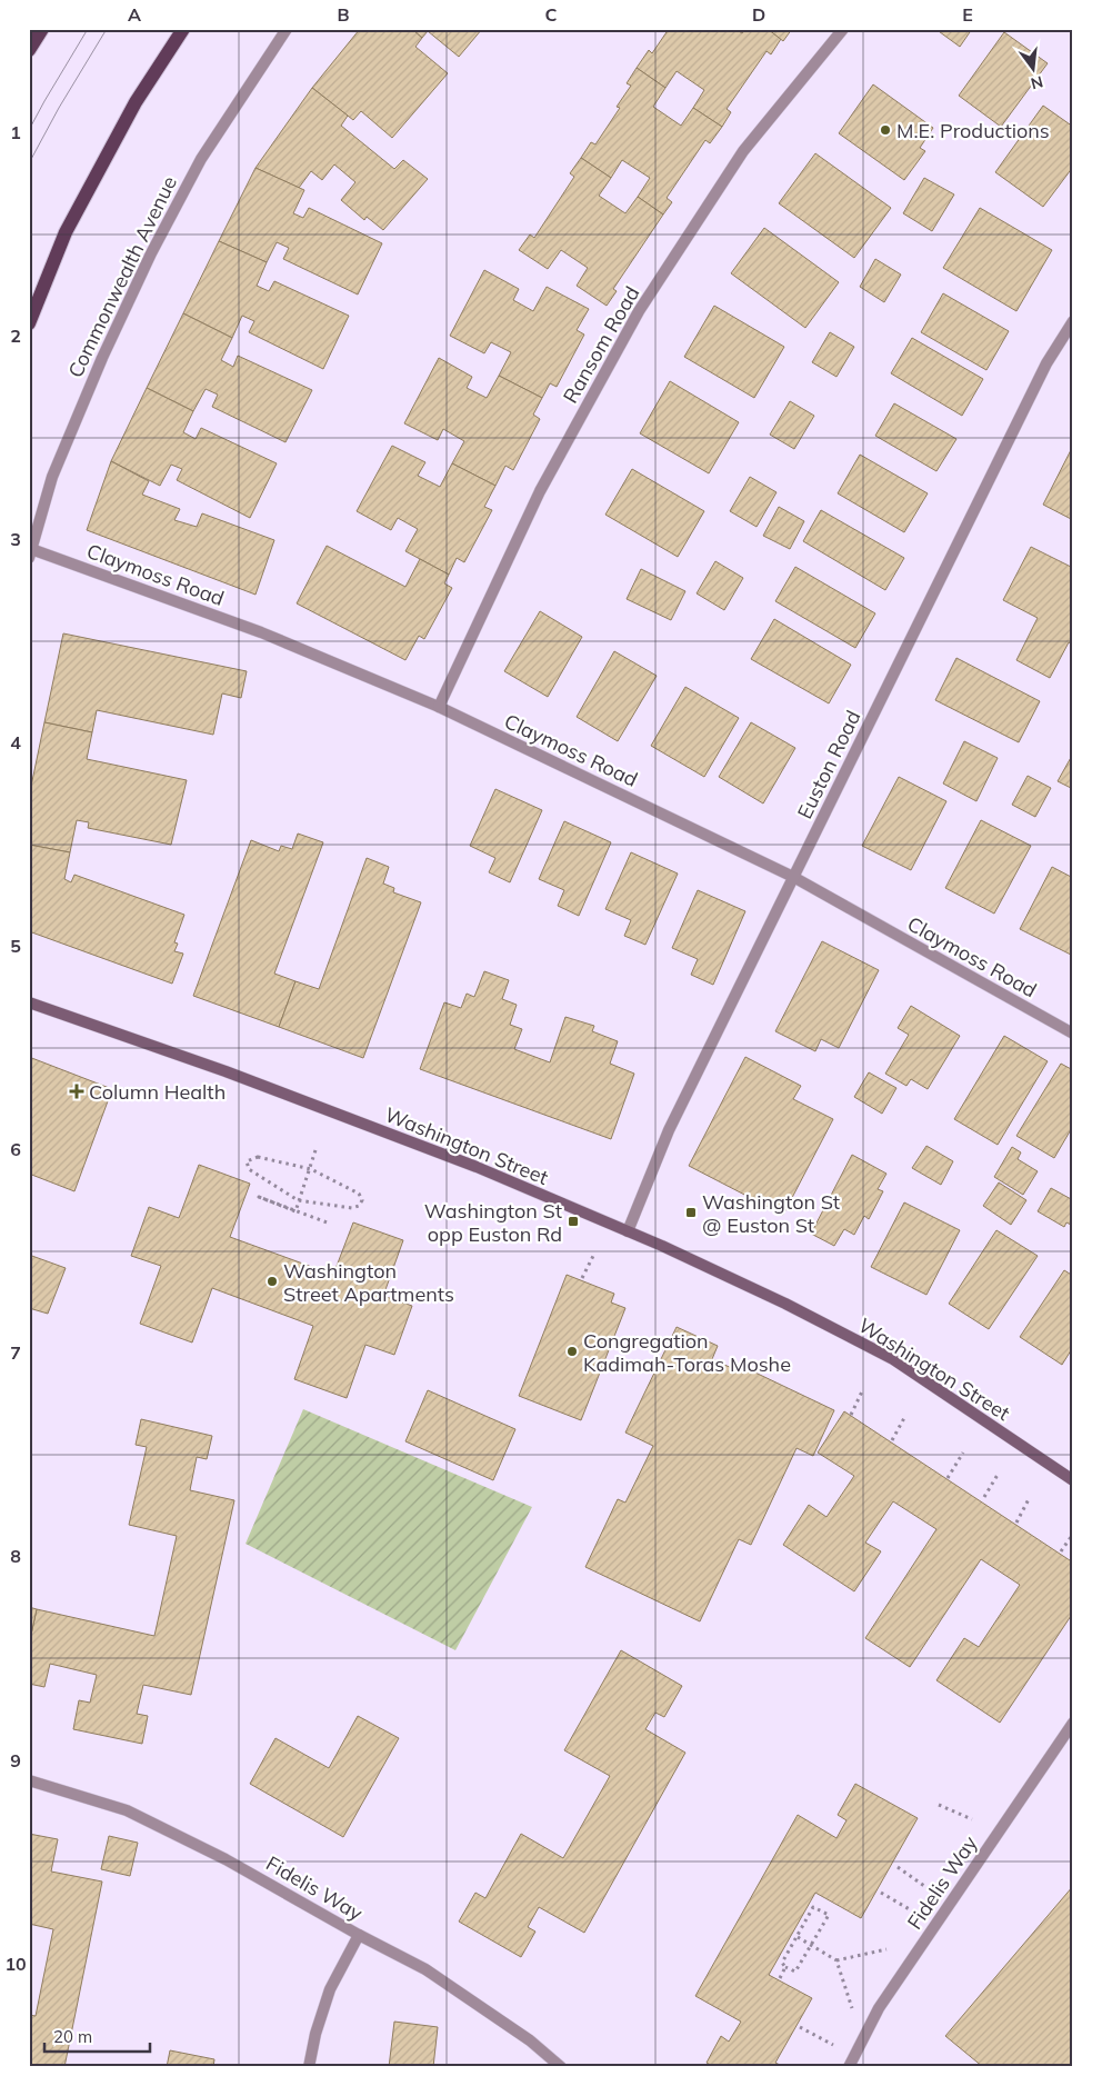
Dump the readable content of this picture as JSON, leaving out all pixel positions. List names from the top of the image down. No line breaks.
{"streets":{"main road":["Washington Street"],"street":["Commonwealth Avenue","Ransom Road","Claymoss Road","Euston Road","Fidelis Way"]},"crossings":[["Commonwealth Avenue","Claymoss Road"],["Ransom Road","Claymoss Road"],["Claymoss Road","Euston Road"],["Euston Road","Washington Street"]],"places":{"other":["M.E. Productions","Washington Street Apartments","Congregation Kadimah-Toras Moshe"],"health":["Column Health"],"transit":["Washington St @ Euston St","Washington St opp Euston Rd"]},"scale_bar":"20 m","north":"bottom","grid":{"columns":["A","B","C","D","E"],"rows":["1","2","3","4","5","6","7","8","9","10"]}}
